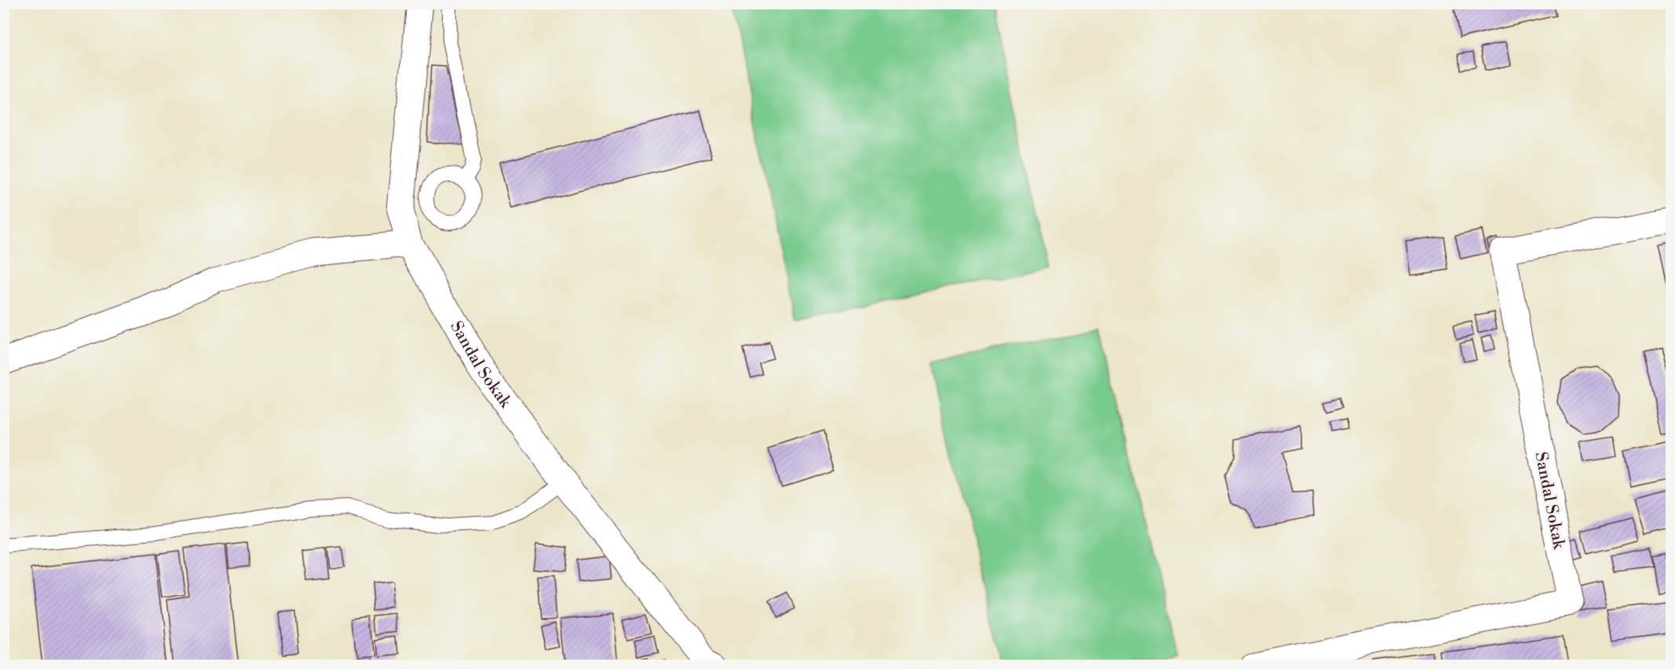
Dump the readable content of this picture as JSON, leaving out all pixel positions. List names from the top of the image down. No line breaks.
{"streets":{"street":["Sandal Sokak"]}}
